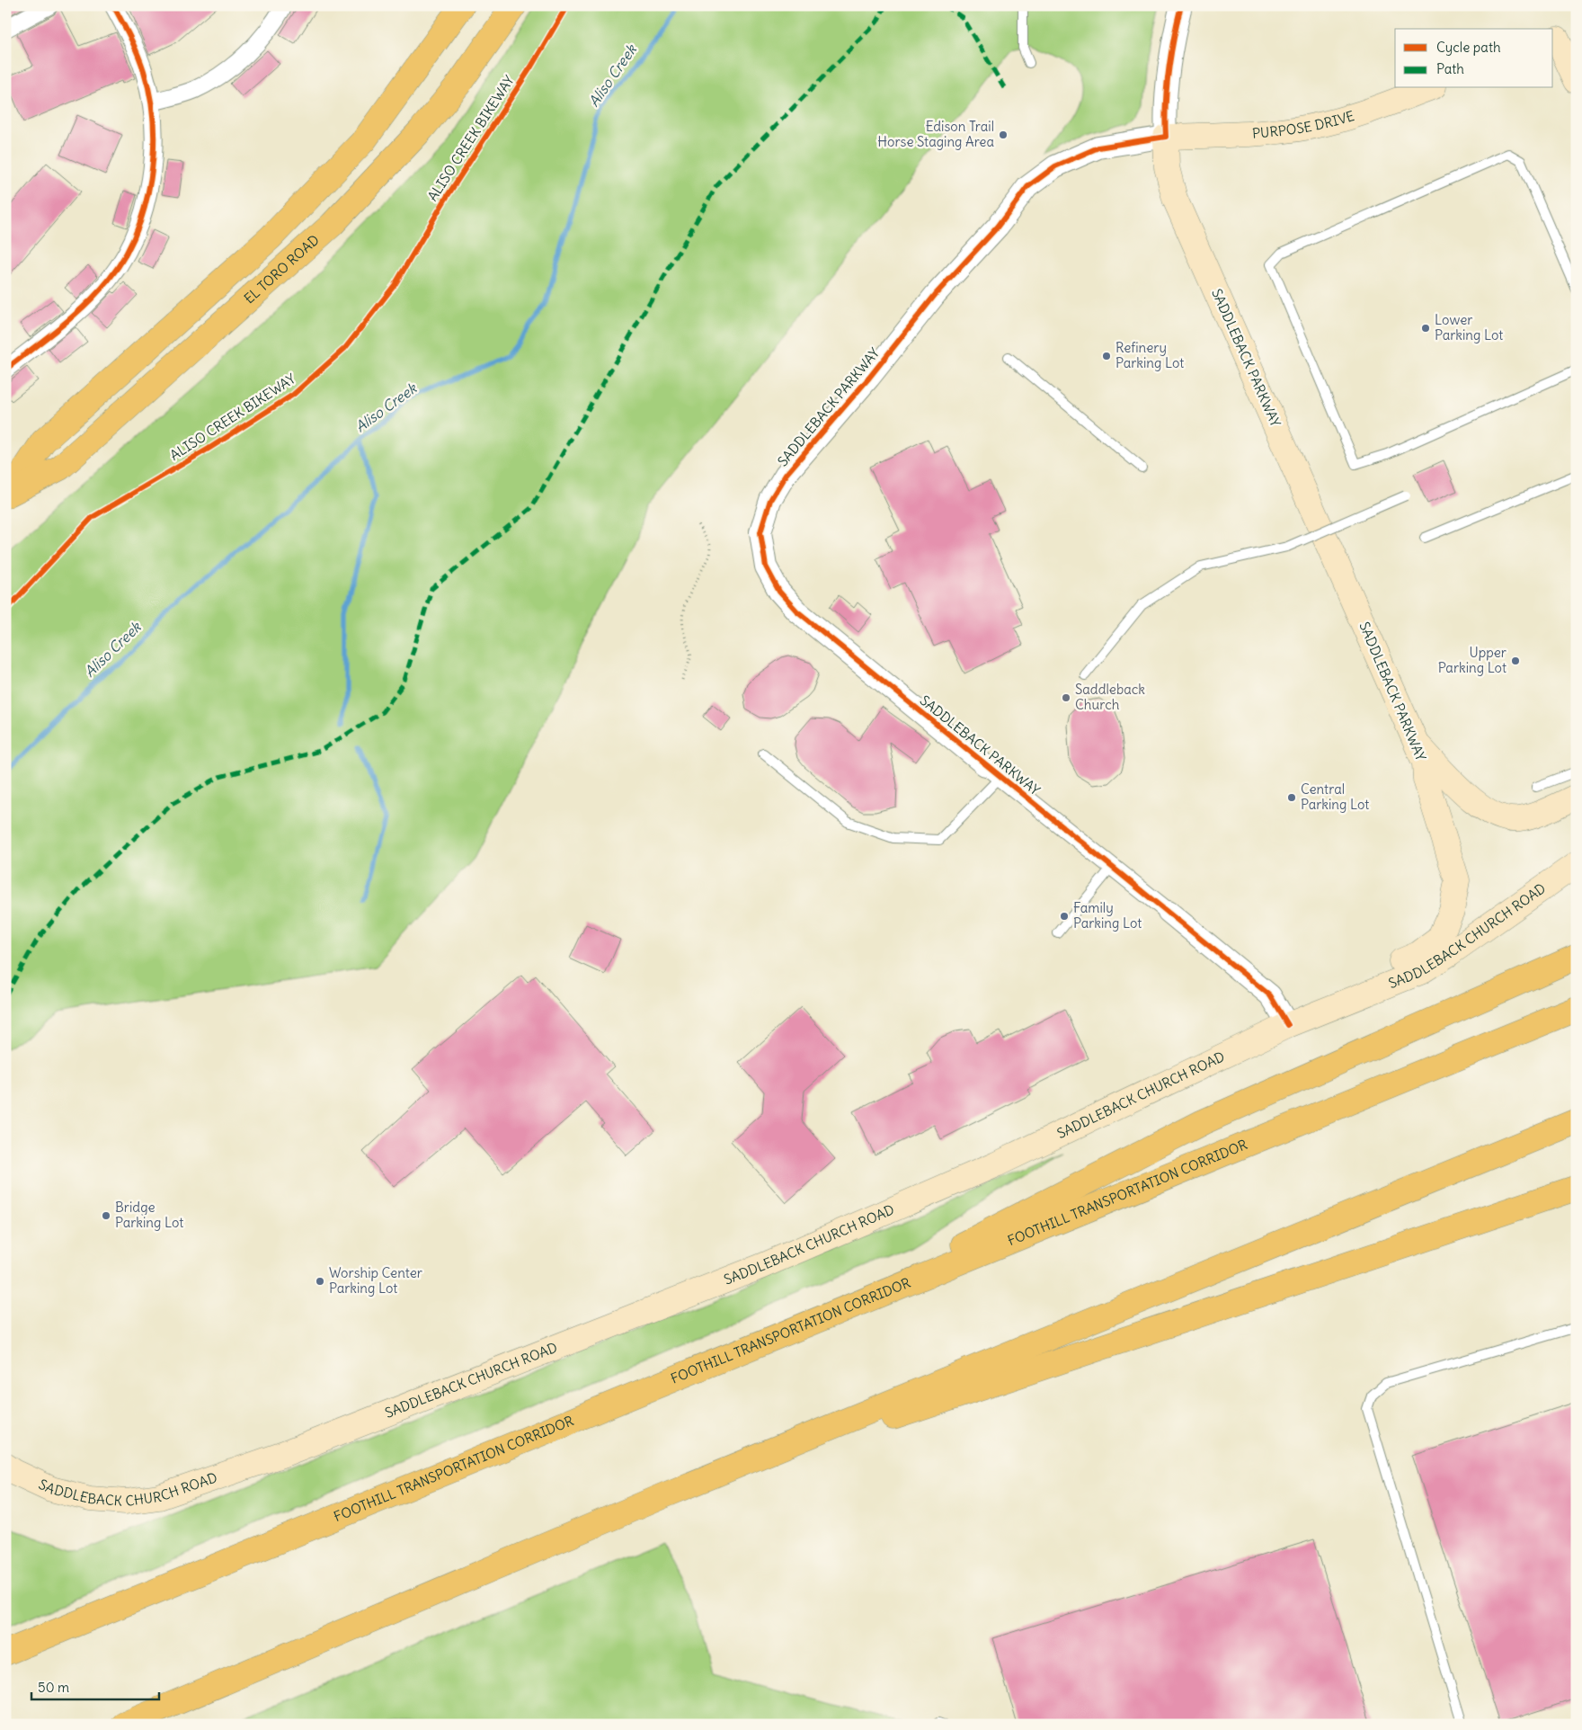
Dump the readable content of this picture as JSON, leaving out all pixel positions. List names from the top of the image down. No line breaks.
{"streets":{"main road":["PURPOSE DRIVE","EL TORO ROAD","SADDLEBACK PARKWAY","SADDLEBACK CHURCH ROAD","FOOTHILL TRANSPORTATION CORRIDOR"],"cycle path":["ALISO CREEK BIKEWAY"]},"crossings":[["PURPOSE DRIVE","SADDLEBACK PARKWAY"],["SADDLEBACK PARKWAY","SADDLEBACK CHURCH ROAD"]],"water":["Aliso Creek"],"places":["Edison Trail Horse Staging Area","Lower Parking Lot","Refinery Parking Lot","Upper Parking Lot","Saddleback Church","Central Parking Lot","Family Parking Lot","Bridge Parking Lot","Worship Center Parking Lot"],"legend":["Cycle path","Path"],"scale_bar":"50 m"}
